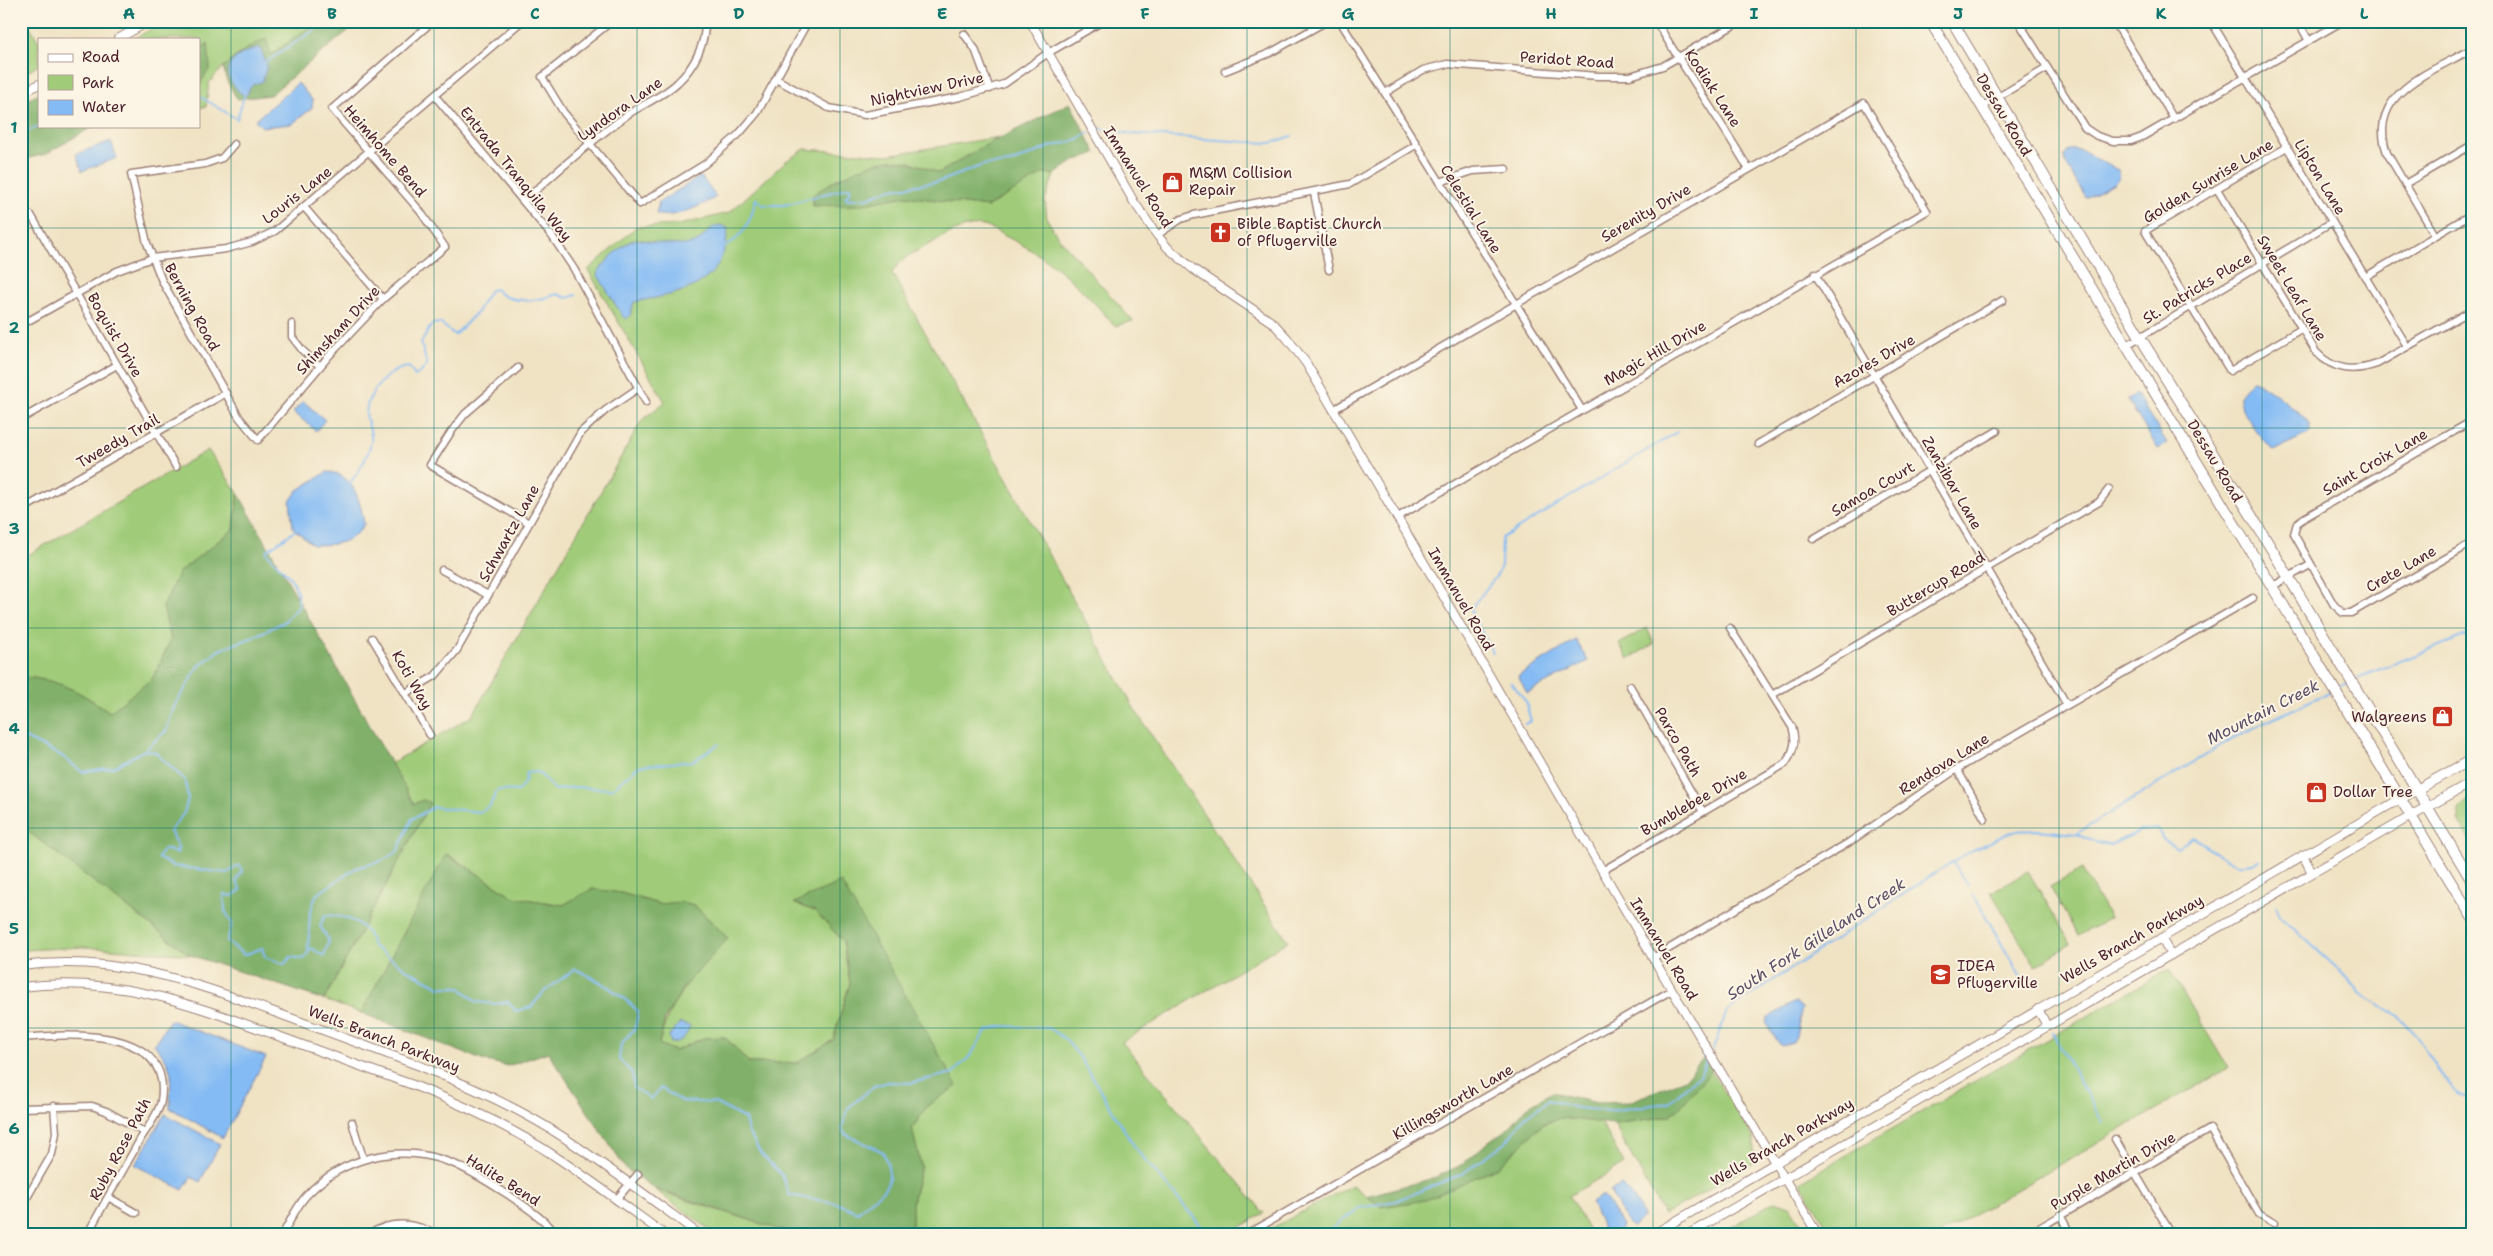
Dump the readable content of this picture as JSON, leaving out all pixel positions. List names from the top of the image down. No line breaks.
{"streets":{"main road":["Dessau Road","Wells Branch Parkway"],"street":["Peridot Road","Kodiak Lane","Nightview Drive","Lyndora Lane","Heimhome Bend","Entrada Tranquila Way","Immanuel Road","Lipton Lane","Golden Sunrise Lane","Louris Lane","Celestial Lane","Serenity Drive","St. Patricks Place","Sweet Leaf Lane","Berning Road","Shimsham Drive","Boquist Drive","Magic Hill Drive","Azores Drive","Tweedy Trail","Saint Croix Lane","Zanzibar Lane","Samoa Court","Schwartz Lane","Crete Lane","Buttercup Road","Koti Way","Parco Path","Rendova Lane","Bumblebee Drive","Killingsworth Lane","Ruby Rose Path","Purple Martin Drive","Halite Bend"]},"crossings":[["Peridot Road","Kodiak Lane"],["Peridot Road","Celestial Lane"],["Kodiak Lane","Serenity Drive"],["Nightview Drive","Immanuel Road"],["Lyndora Lane","Entrada Tranquila Way"],["Dessau Road","St. Patricks Place"],["Dessau Road","Wells Branch Parkway"],["Heimhome Bend","Louris Lane"],["Heimhome Bend","Shimsham Drive"],["Entrada Tranquila Way","Louris Lane"],["Entrada Tranquila Way","Schwartz Lane"],["Immanuel Road","Serenity Drive"],["Immanuel Road","Magic Hill Drive"],["Immanuel Road","Rendova Lane"],["Immanuel Road","Bumblebee Drive"],["Immanuel Road","Wells Branch Parkway"],["Immanuel Road","Killingsworth Lane"],["Lipton Lane","Golden Sunrise Lane"],["Lipton Lane","St. Patricks Place"],["Lipton Lane","Sweet Leaf Lane"],["Golden Sunrise Lane","St. Patricks Place"],["Golden Sunrise Lane","Sweet Leaf Lane"],["Louris Lane","Berning Road"],["Louris Lane","Boquist Drive"],["Celestial Lane","Serenity Drive"],["Celestial Lane","Magic Hill Drive"],["Serenity Drive","Magic Hill Drive"],["St. Patricks Place","Sweet Leaf Lane"],["Berning Road","Shimsham Drive"],["Berning Road","Tweedy Trail"],["Boquist Drive","Tweedy Trail"],["Magic Hill Drive","Zanzibar Lane"],["Azores Drive","Zanzibar Lane"],["Saint Croix Lane","Crete Lane"],["Zanzibar Lane","Samoa Court"],["Zanzibar Lane","Buttercup Road"],["Zanzibar Lane","Rendova Lane"],["Schwartz Lane","Koti Way"],["Buttercup Road","Bumblebee Drive"],["Parco Path","Bumblebee Drive"]],"water":["Mountain Creek","South Fork Gilleland Creek"],"places":{"shop":["M&M Collision Repair","Walgreens","Dollar Tree"],"church":["Bible Baptist Church of Pflugerville"],"school or university":["IDEA Pflugerville"]},"legend":["Road","Park","Water"],"grid":{"columns":["A","B","C","D","E","F","G","H","I","J","K","L"],"rows":["1","2","3","4","5","6"]}}
